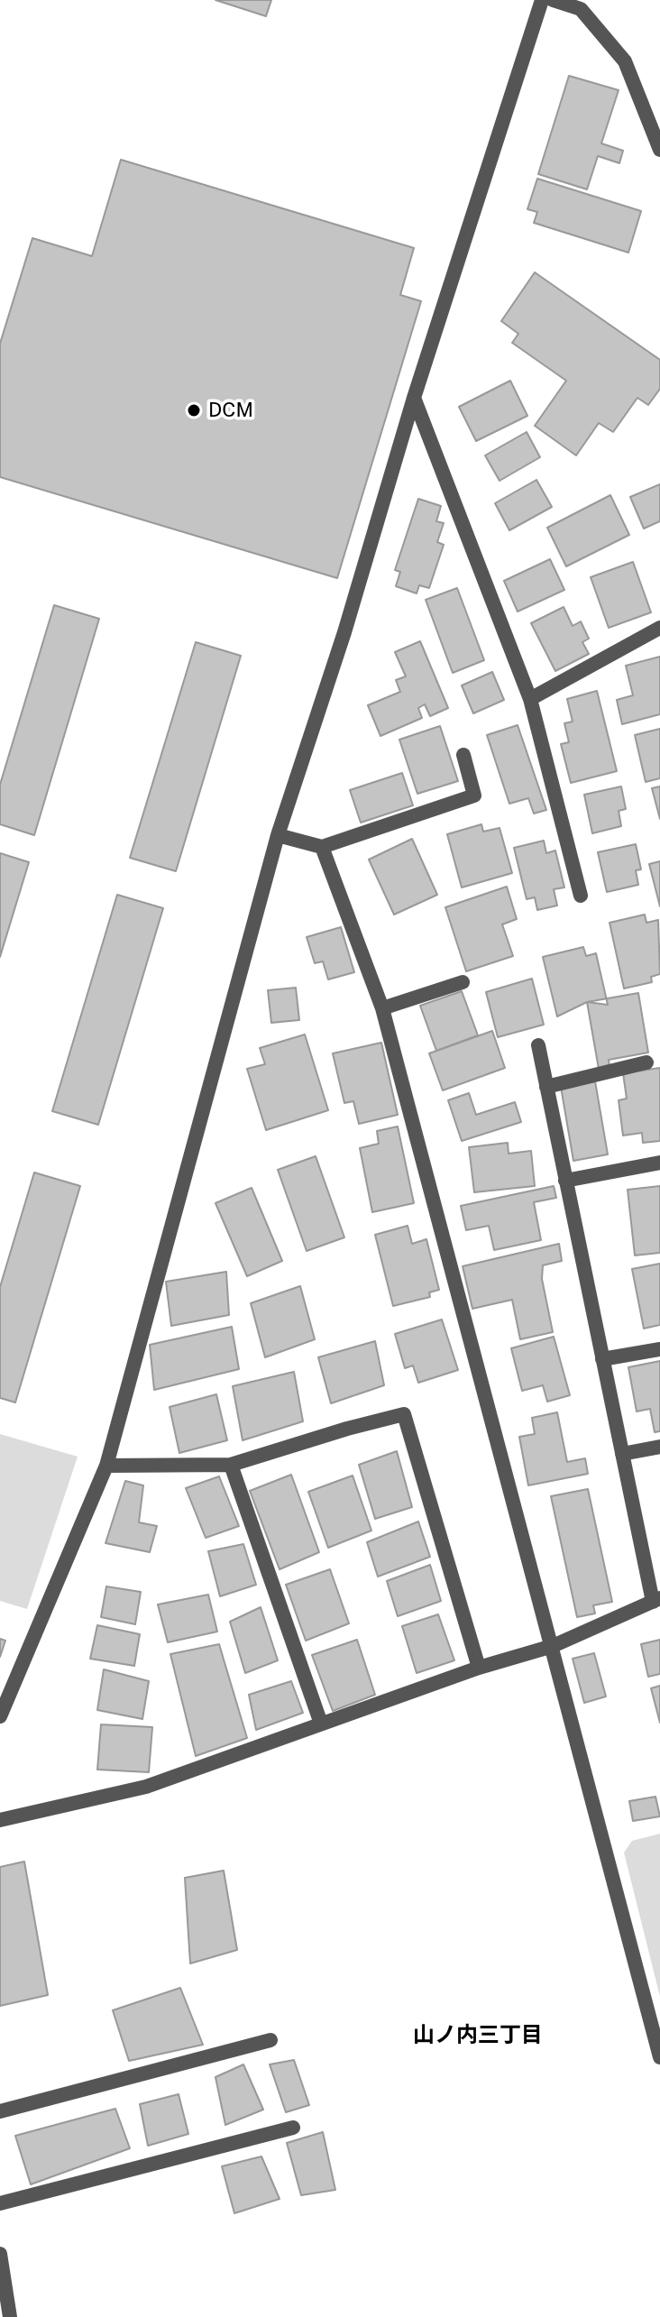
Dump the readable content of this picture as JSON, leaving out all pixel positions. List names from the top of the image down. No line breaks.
{"districts":["山ノ内三丁目"],"places":["DCM"]}
